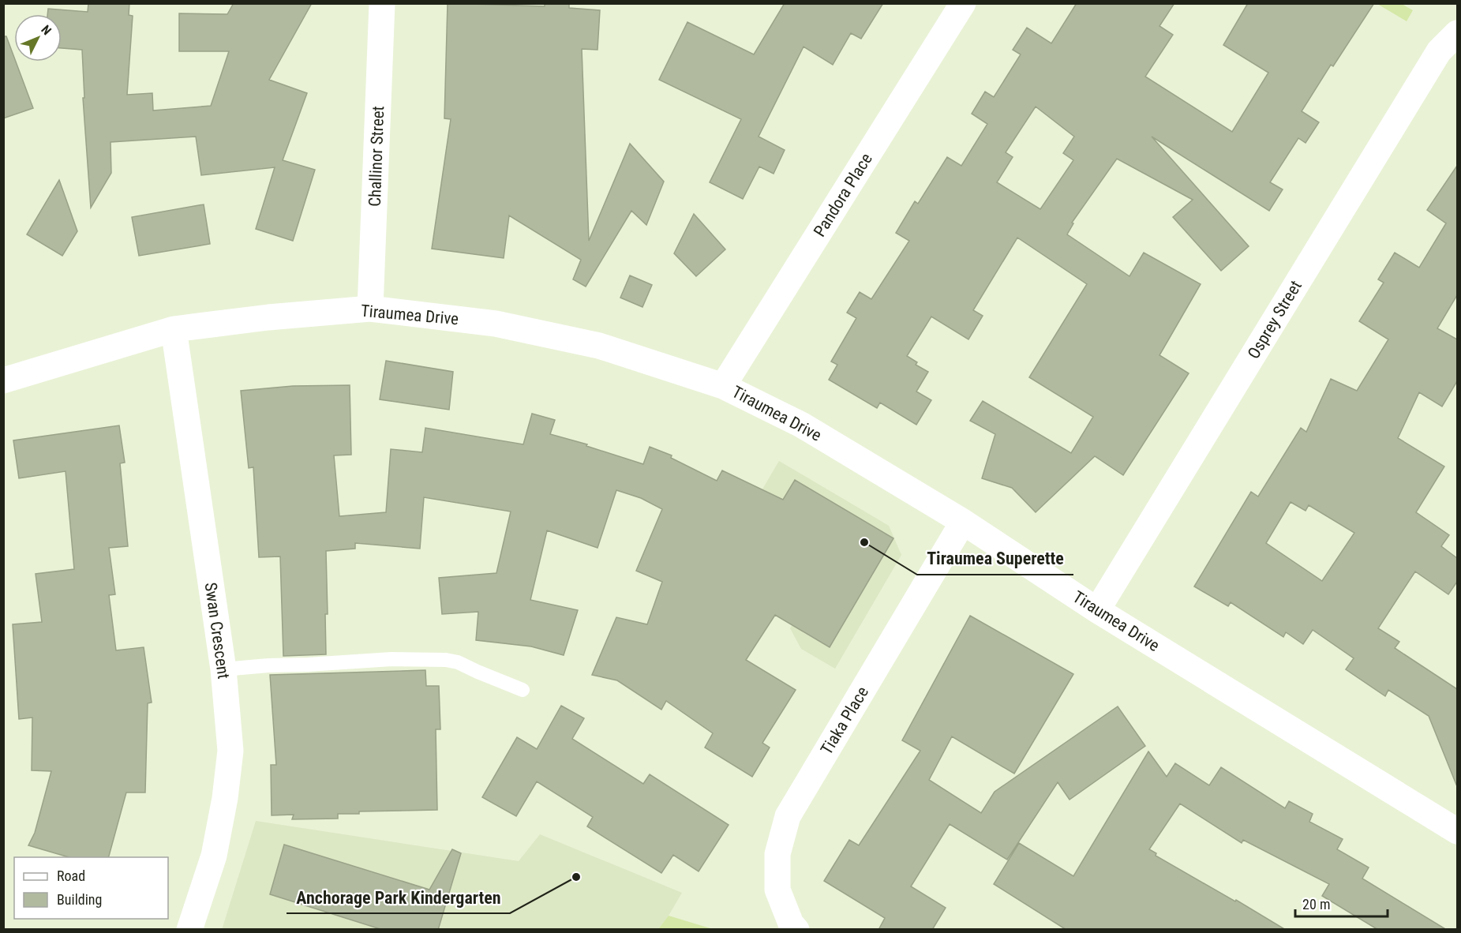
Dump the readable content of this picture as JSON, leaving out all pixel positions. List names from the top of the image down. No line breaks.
{"streets":{"street":["Challinor Street","Pandora Place","Tiraumea Drive","Osprey Street","Swan Crescent","Tiaka Place"]},"crossings":[["Challinor Street","Tiraumea Drive"],["Pandora Place","Tiraumea Drive"],["Tiraumea Drive","Osprey Street"],["Tiraumea Drive","Swan Crescent"],["Tiraumea Drive","Tiaka Place"]],"places":["Tiraumea Superette","Anchorage Park Kindergarten"],"legend":["Road","Building"],"scale_bar":"20 m","north":"top right"}
